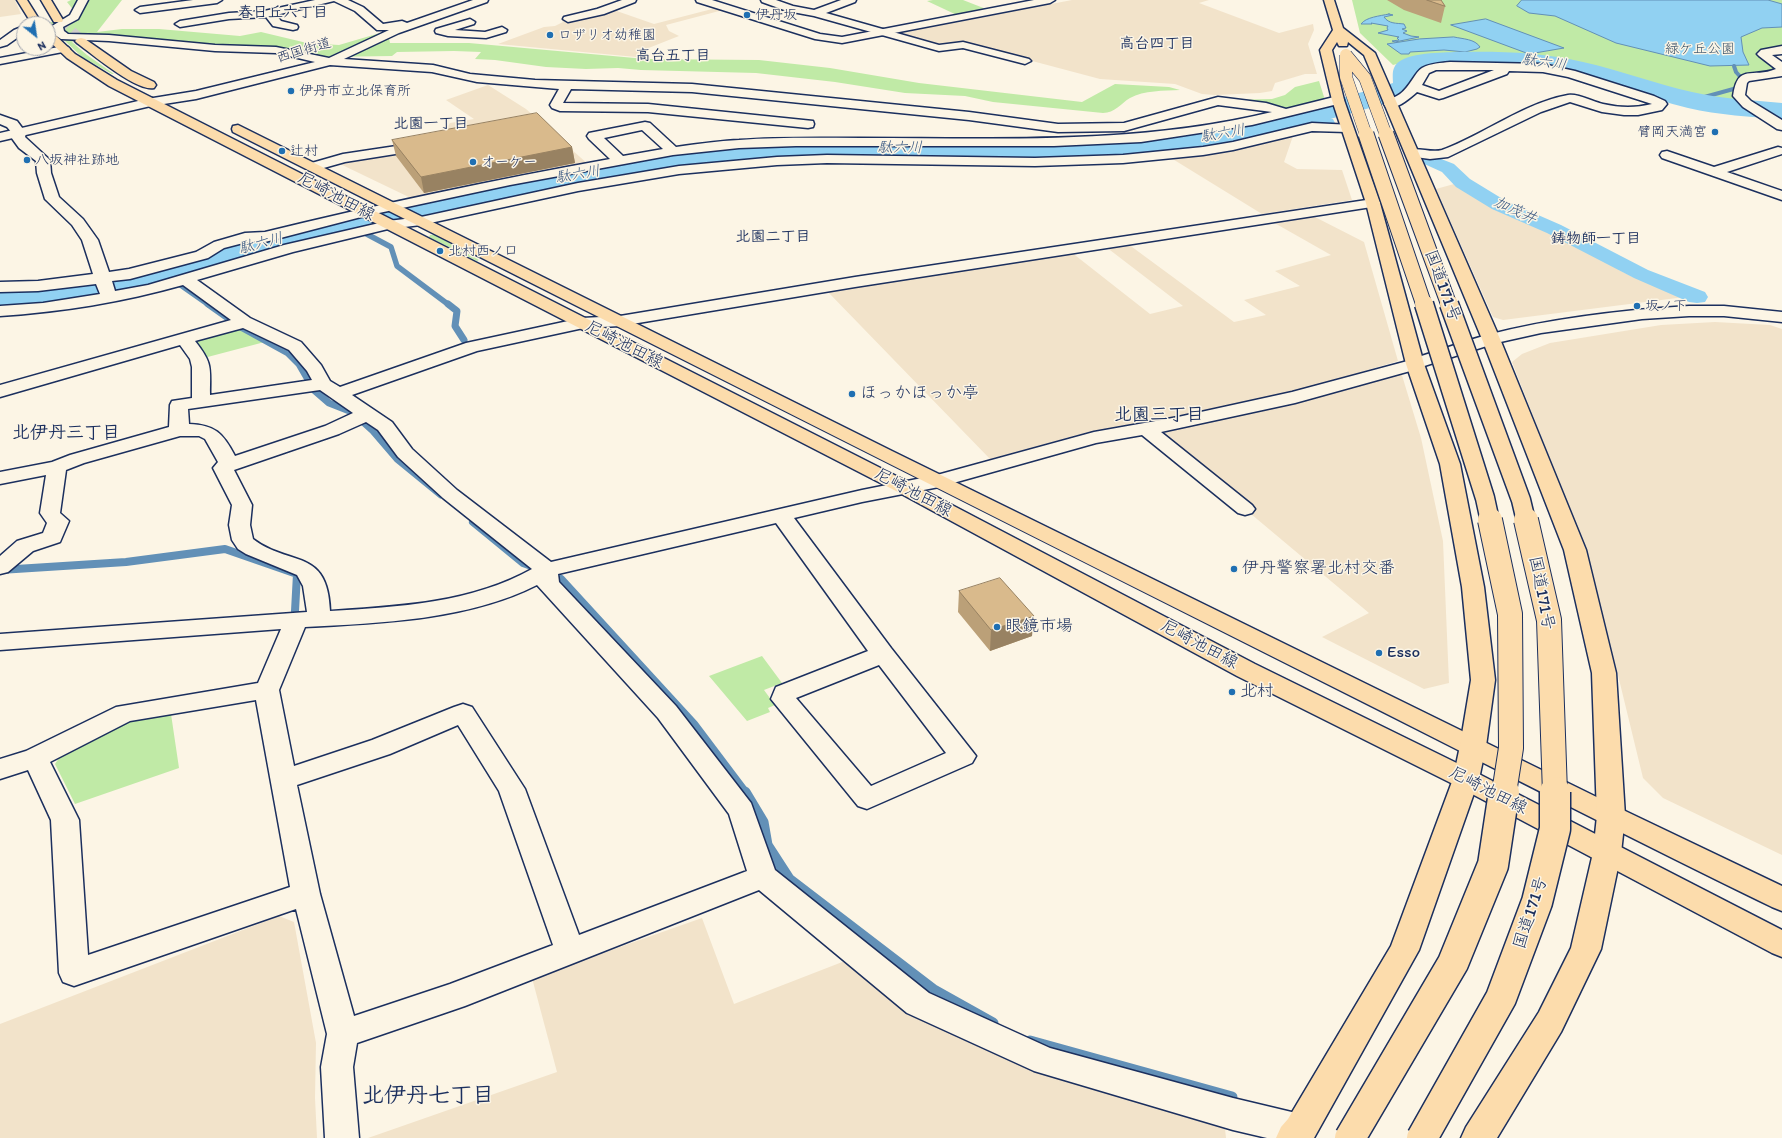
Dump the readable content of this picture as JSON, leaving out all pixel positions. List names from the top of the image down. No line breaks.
{"streets":{"main road":["尼崎池田線","国道171号"],"street":["西国街道"]},"crossings":[["西国街道","尼崎池田線"]],"districts":["春日丘六丁目","高台四丁目","高台五丁目","北園一丁目","北園二丁目","鋳物師一丁目","北園三丁目","北伊丹三丁目","北伊丹七丁目"],"water":["駄六川","加茂井"],"parks":["緑ケ丘公園"],"places":["伊丹坂","ロザリオ幼稚園","伊丹市立北保育所","臂岡天満宮","辻村","八坂神社跡地","オーケー","北村西ノ口","坂ノ下","ほっかほっか亭","伊丹警察署北村交番","眼鏡市場","Esso","北村"],"north":"bottom right"}
